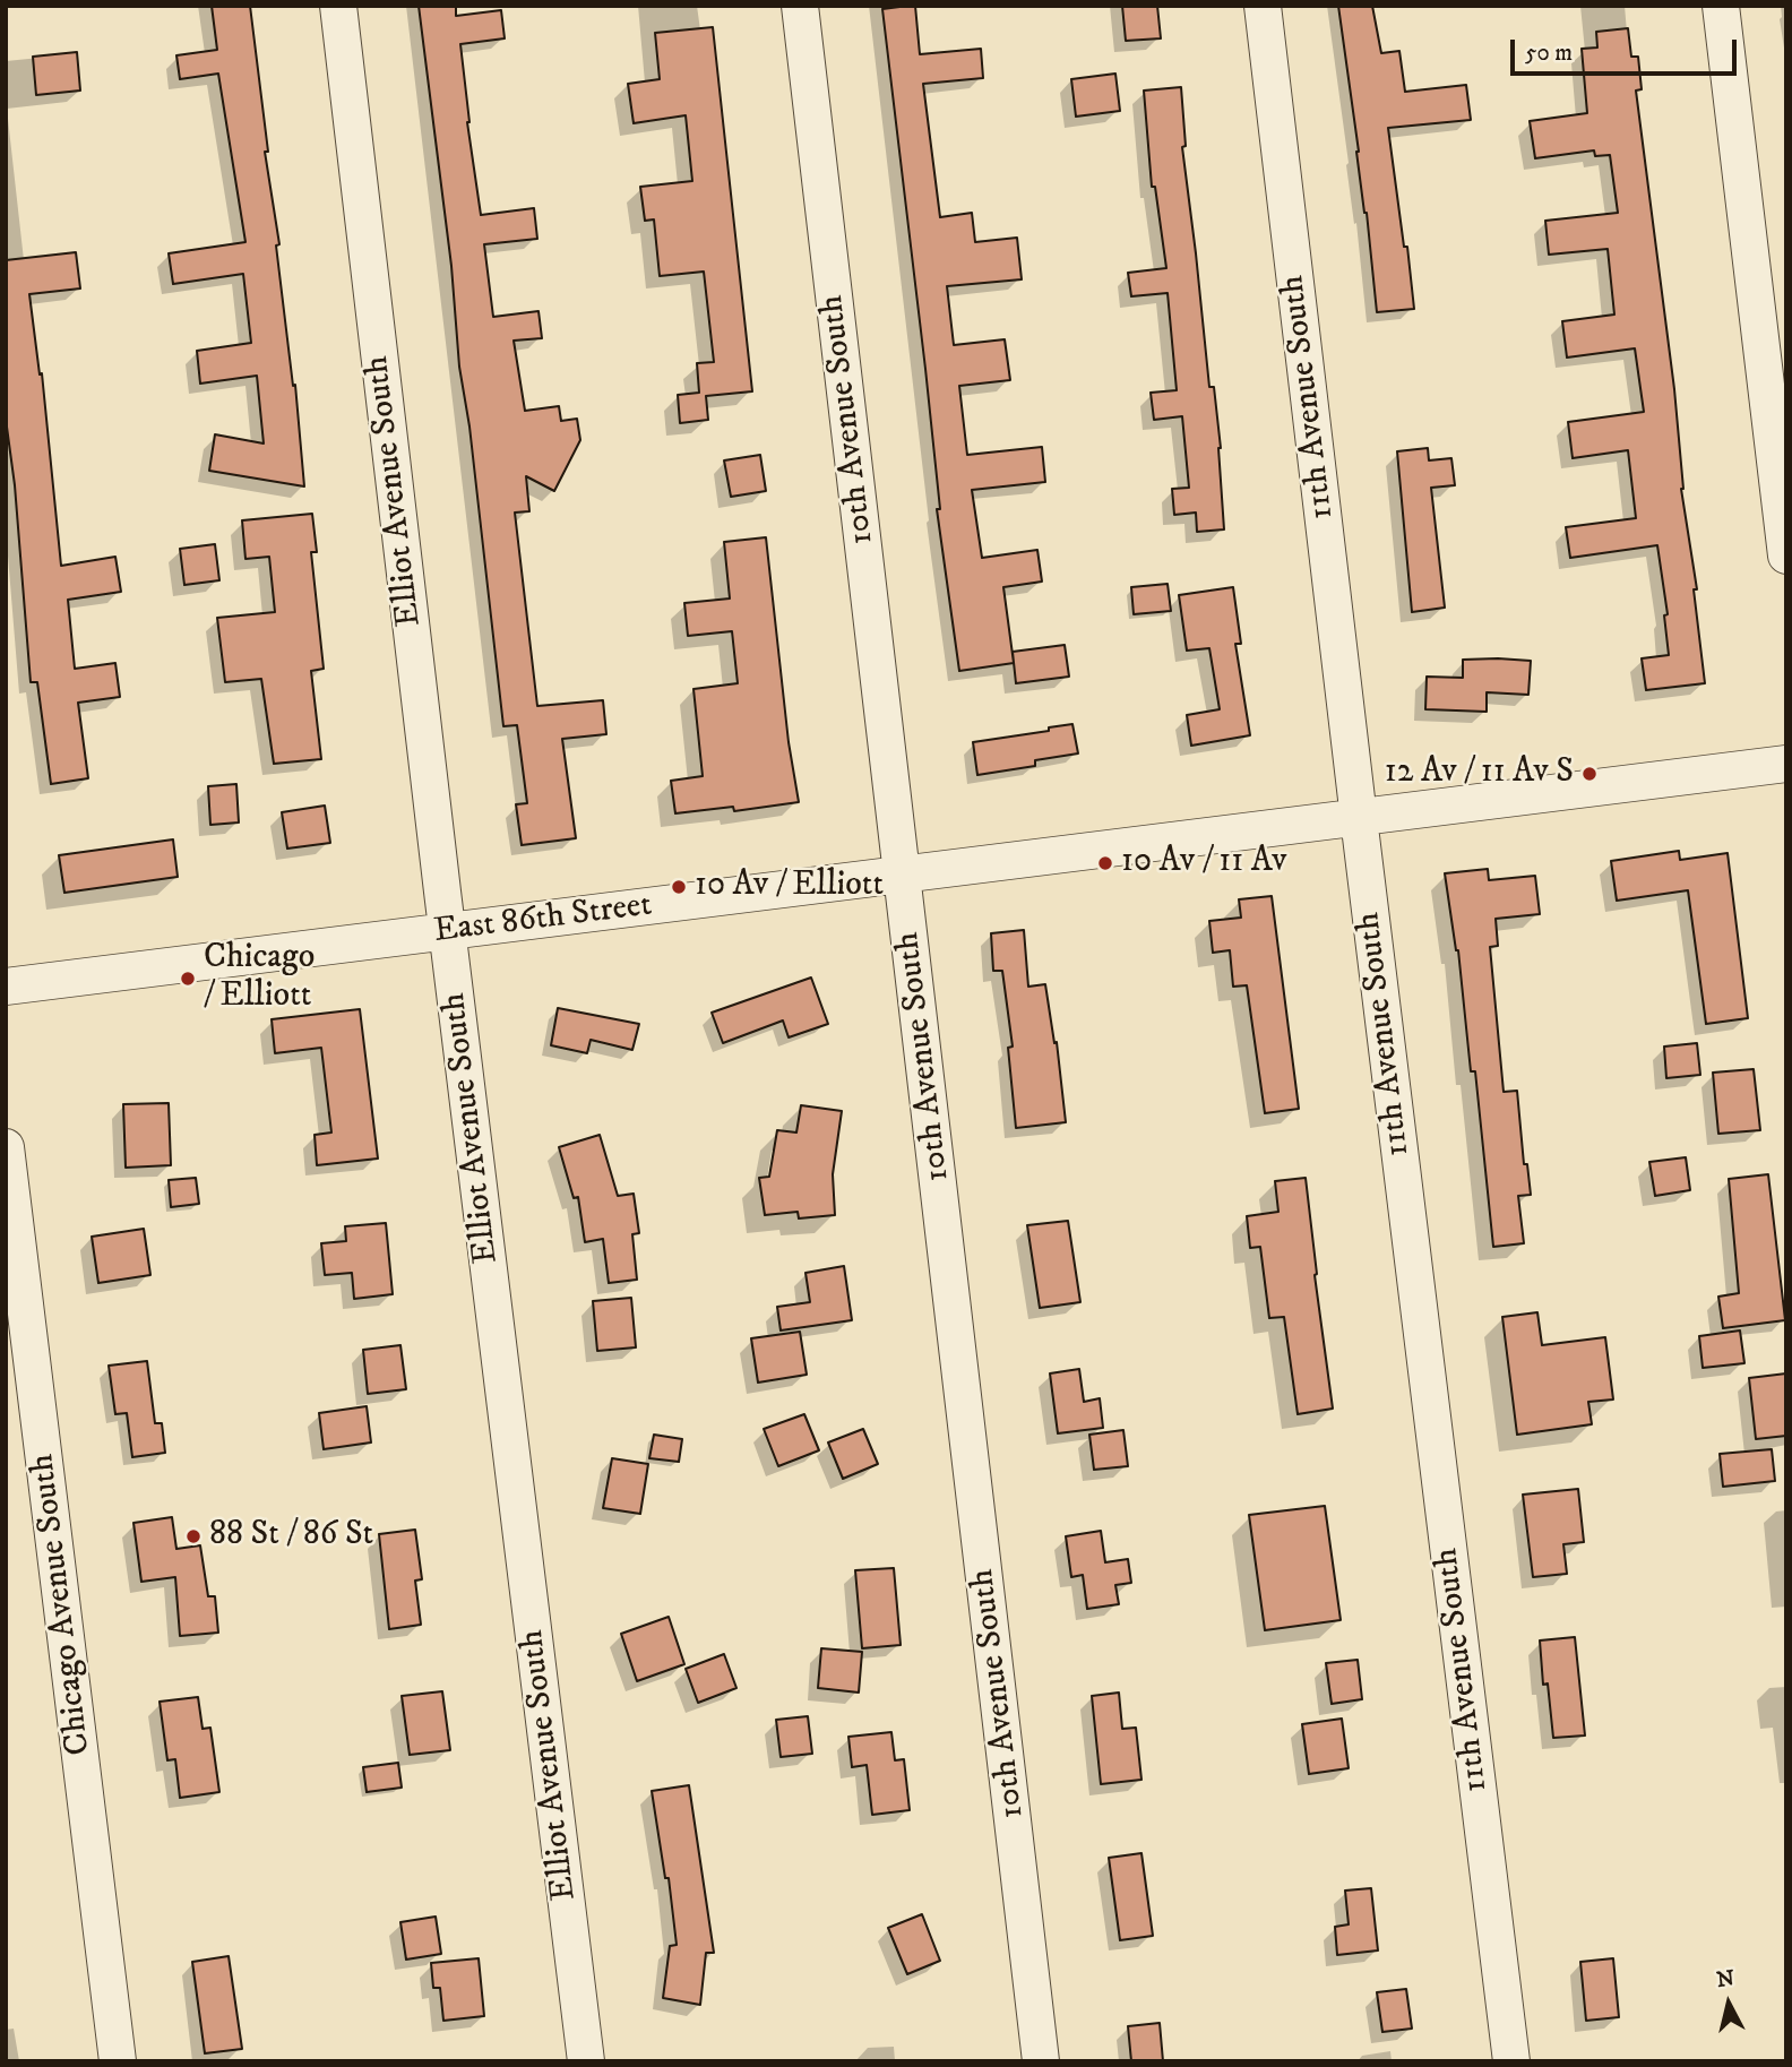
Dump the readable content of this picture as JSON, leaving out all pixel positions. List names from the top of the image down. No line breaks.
{"streets":{"street":["11th Avenue South","10th Avenue South","Elliot Avenue South","East 86th Street","Chicago Avenue South"]},"crossings":[["11th Avenue South","East 86th Street"],["10th Avenue South","East 86th Street"],["Elliot Avenue South","East 86th Street"]],"places":["12 Av / 11 Av S","10 Av / 11 Av","10 Av / Elliott","Chicago / Elliott","88 St / 86 St"],"scale_bar":"50 m","north":"top"}
